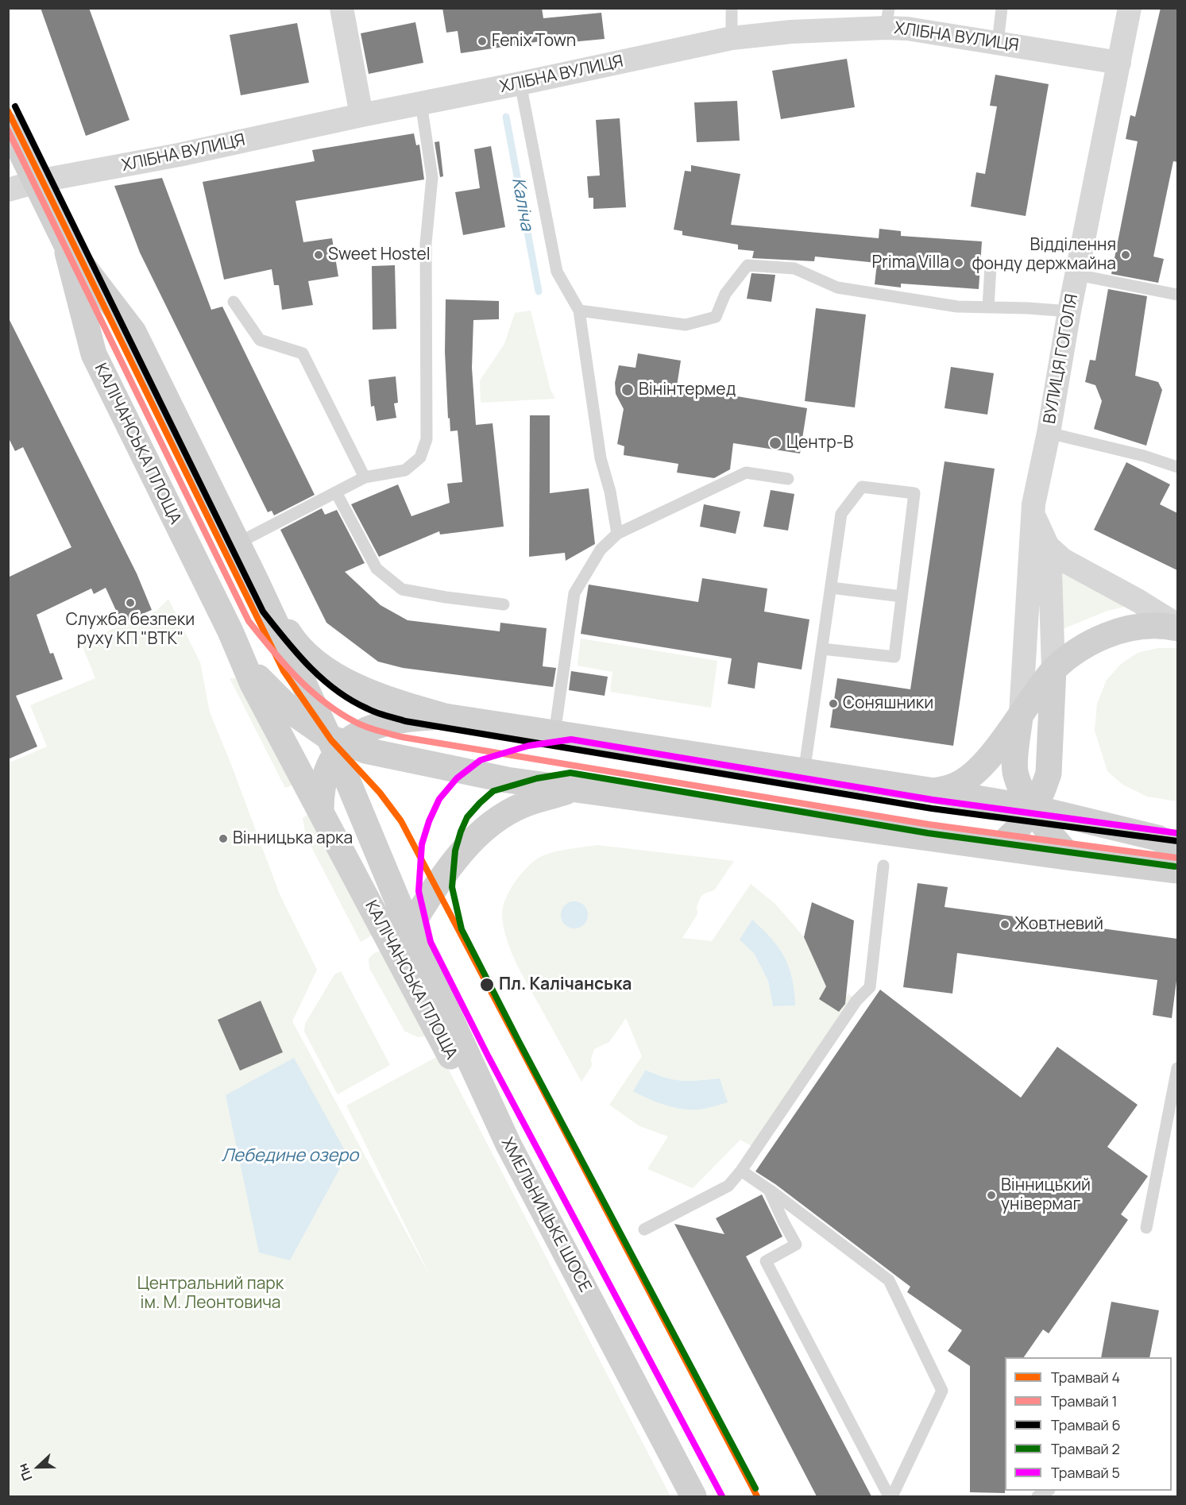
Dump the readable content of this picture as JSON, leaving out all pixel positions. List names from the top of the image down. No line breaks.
{"streets":{"main road":["КАЛІЧАНСЬКА ПЛОЩА","ХМЕЛЬНИЦЬКЕ ШОСЕ"],"street":["ХЛІБНА ВУЛИЦЯ","ВУЛИЦЯ ГОГОЛЯ"]},"crossings":[["ХЛІБНА ВУЛИЦЯ","ВУЛИЦЯ ГОГОЛЯ"],["КАЛІЧАНСЬКА ПЛОЩА","ХМЕЛЬНИЦЬКЕ ШОСЕ"]],"water":["Каліча","Лебедине озеро"],"parks":["Центральний парк ім. М. Леонтовича"],"places":["Fenix Town","Sweet Hostel","Відділення фонду держмайна","Prima Villa","Вінінтермед","Центр-В","Служба безпеки руху КП \"ВТК\"","Соняшники","Вінницька арка","Жовтневий","Пл. Калічанська","Вінницький універмаг"],"lines":["tram line 6","tram line 4","tram line 1","tram line 5","tram line 2"],"legend":["Трамвай 4","Трамвай 1","Трамвай 6","Трамвай 2","Трамвай 5"],"north":"left"}
